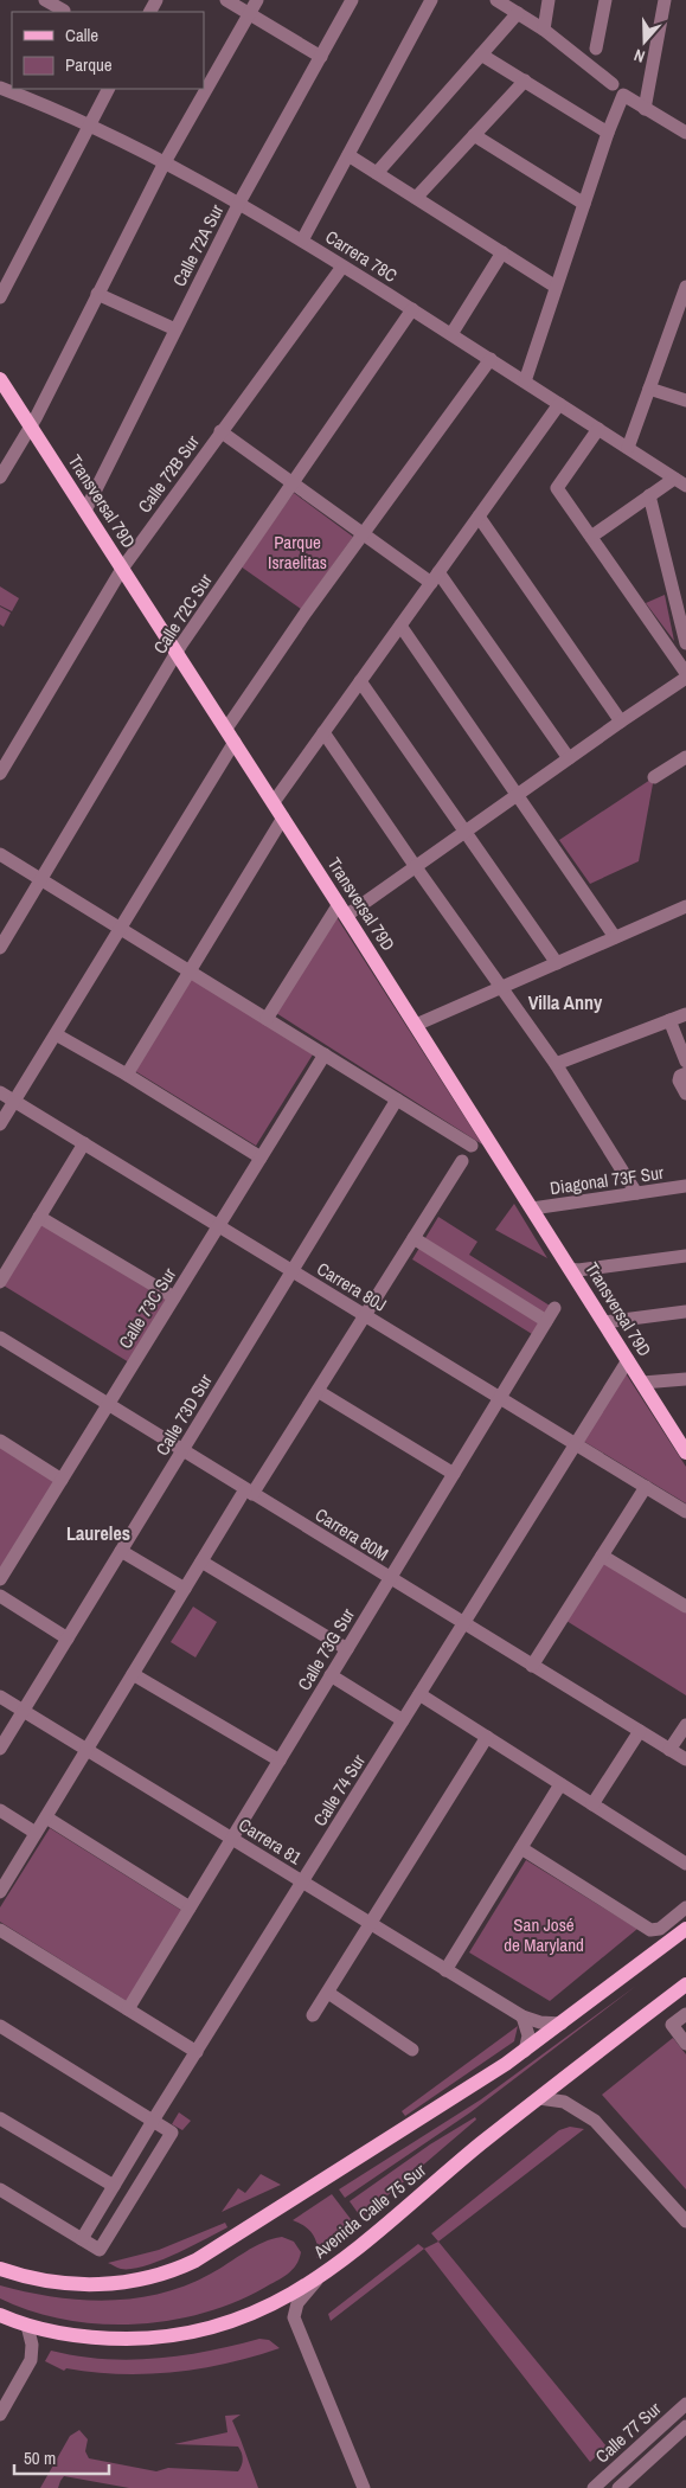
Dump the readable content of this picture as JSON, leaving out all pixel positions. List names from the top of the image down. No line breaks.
{"streets":{"main road":["Transversal 79D","Avenida Calle 75 Sur"],"street":["Calle 72A Sur","Carrera 78C","Calle 72B Sur","Calle 72C Sur","Diagonal 73F Sur","Carrera 80J","Calle 73C Sur","Calle 73D Sur","Carrera 80M","Calle 73G Sur","Calle 74 Sur","Carrera 81","Calle 77 Sur"]},"crossings":[["Calle 72A Sur","Carrera 78C"],["Calle 72A Sur","Transversal 79D"],["Carrera 78C","Calle 72B Sur"],["Carrera 78C","Calle 72C Sur"],["Calle 72B Sur","Transversal 79D"],["Transversal 79D","Calle 72C Sur"],["Transversal 79D","Diagonal 73F Sur"],["Transversal 79D","Calle 74 Sur"],["Carrera 80J","Calle 73C Sur"],["Carrera 80J","Calle 73D Sur"],["Carrera 80J","Calle 73G Sur"],["Carrera 80J","Calle 74 Sur"],["Calle 73C Sur","Carrera 80M"],["Calle 73D Sur","Carrera 80M"],["Calle 73D Sur","Carrera 81"],["Carrera 80M","Calle 73G Sur"],["Carrera 80M","Calle 74 Sur"],["Calle 73G Sur","Carrera 81"],["Calle 74 Sur","Carrera 81"]],"districts":["Villa Anny","Laureles"],"parks":["Parque Israelitas","San José de Maryland"],"legend":["Calle","Parque"],"scale_bar":"50 m","north":"bottom"}
